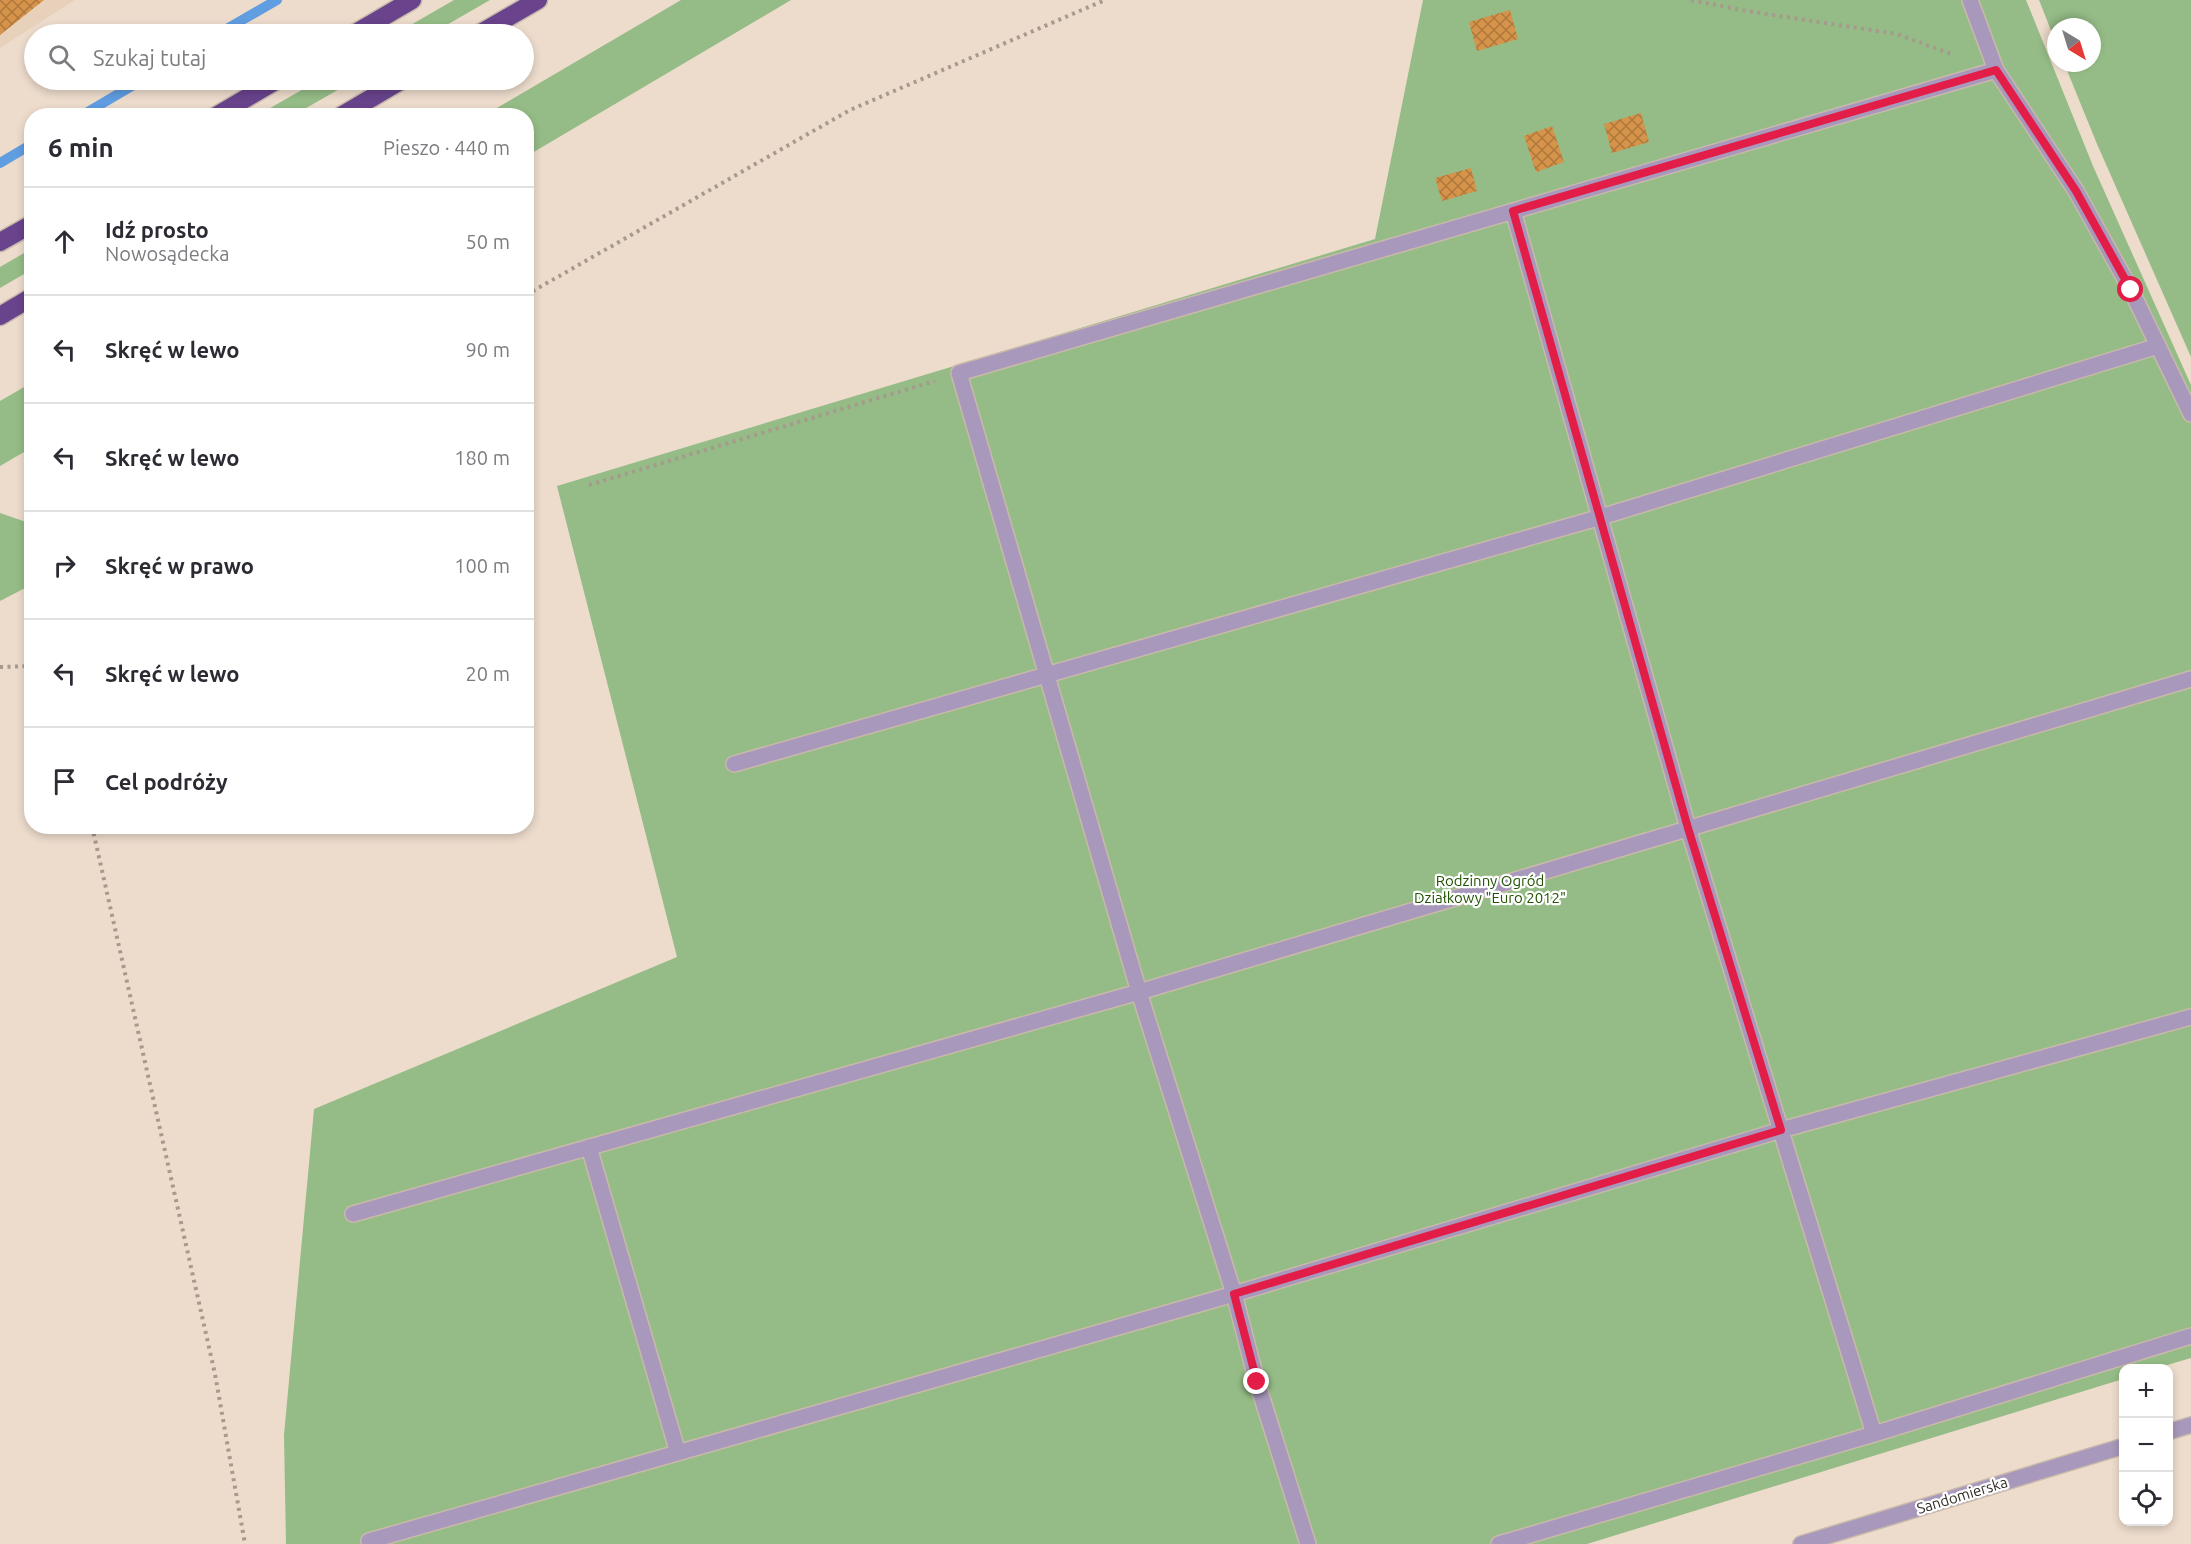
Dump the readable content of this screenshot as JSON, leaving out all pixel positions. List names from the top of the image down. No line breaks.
{"streets":{"street":["Sandomierska"]},"parks":["Rodzinny Ogród Działkowy \"Euro 2012\""],"north":"bottom right","page":{"search":"Szukaj tutaj","heading":["6 min","Pieszo · 440 m"],"list":[["Idź prosto","Nowosądecka","50 m"],["Skręć w lewo","90 m"],["Skręć w lewo","180 m"],["Skręć w prawo","100 m"],["Skręć w lewo","20 m"],"Cel podróży"],"map_buttons":["+","−"]}}
